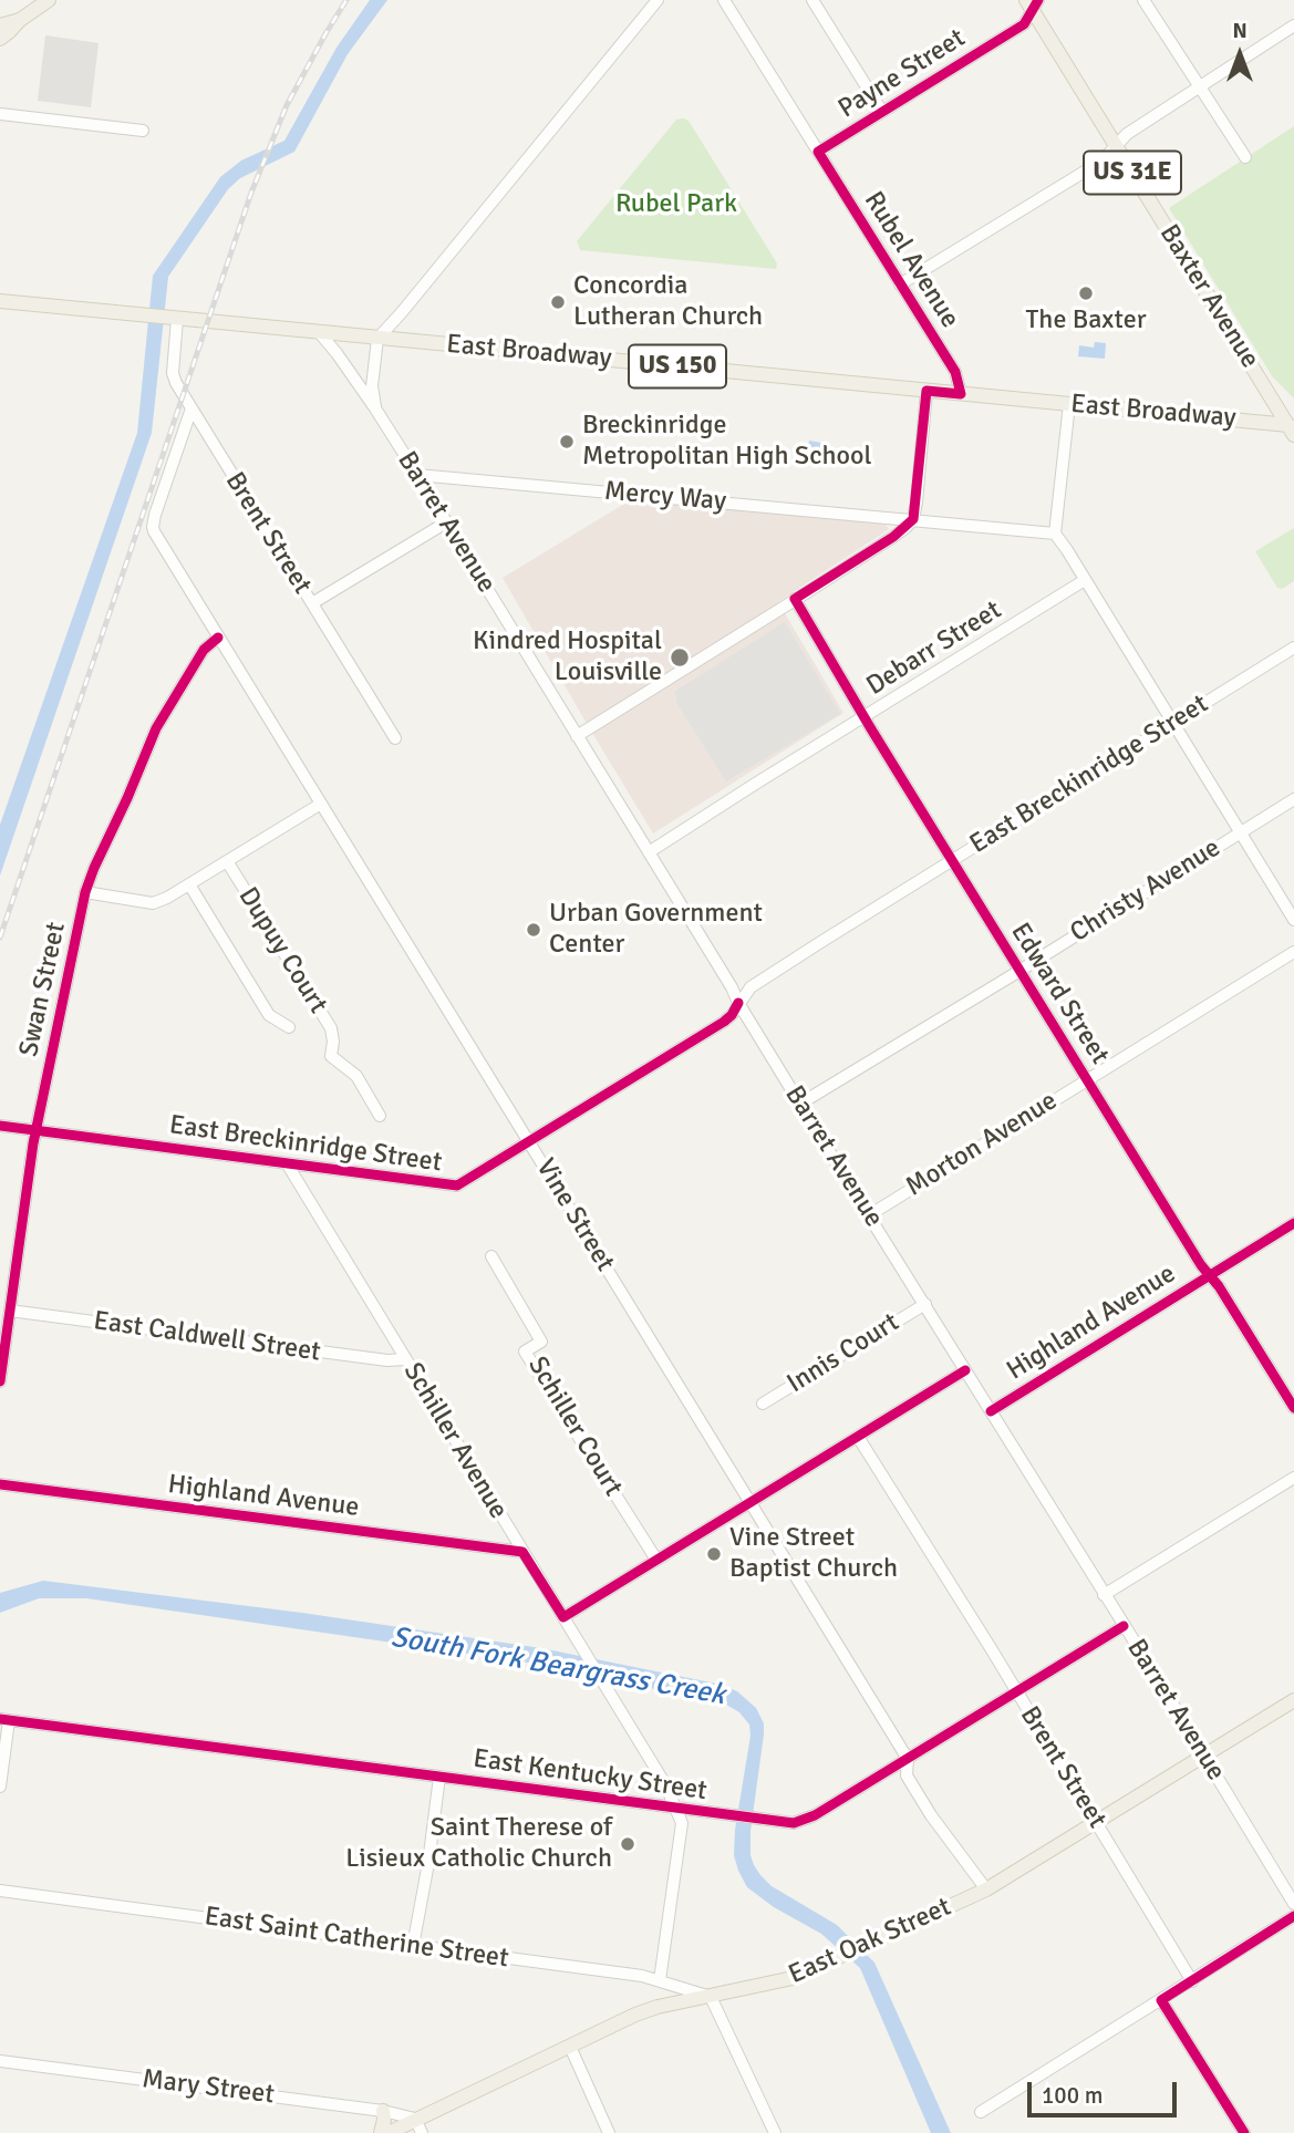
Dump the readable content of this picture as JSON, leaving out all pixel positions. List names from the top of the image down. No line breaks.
{"streets":{"main road":["US 31E","Baxter Avenue","East Broadway","US 150","East Oak Street"],"street":["Payne Street","Rubel Avenue","Mercy Way","Barret Avenue","Brent Street","Debarr Street","East Breckinridge Street","Christy Avenue","Dupuy Court","Swan Street","Edward Street","Morton Avenue","Vine Street","Highland Avenue","East Caldwell Street","Innis Court","Schiller Court","Schiller Avenue","East Kentucky Street","East Saint Catherine Street","Mary Street"]},"crossings":[["Payne Street","Rubel Avenue"],["Payne Street","Baxter Avenue"],["Rubel Avenue","East Broadway"],["Baxter Avenue","East Broadway"],["East Broadway","Barret Avenue"],["East Broadway","Brent Street"],["Mercy Way","Barret Avenue"],["Barret Avenue","Debarr Street"],["Barret Avenue","East Breckinridge Street"],["Barret Avenue","Christy Avenue"],["Barret Avenue","Morton Avenue"],["Barret Avenue","Highland Avenue"],["Barret Avenue","Innis Court"],["Barret Avenue","East Kentucky Street"],["Barret Avenue","East Oak Street"],["Brent Street","Vine Street"],["Brent Street","Highland Avenue"],["Brent Street","East Kentucky Street"],["Brent Street","East Oak Street"],["Debarr Street","Edward Street"],["East Breckinridge Street","Swan Street"],["East Breckinridge Street","Edward Street"],["East Breckinridge Street","Vine Street"],["East Breckinridge Street","Schiller Avenue"],["Christy Avenue","Edward Street"],["Swan Street","Vine Street"],["Swan Street","East Caldwell Street"],["Edward Street","Morton Avenue"],["Edward Street","Highland Avenue"],["Vine Street","Highland Avenue"],["Vine Street","East Kentucky Street"],["Vine Street","East Oak Street"],["Highland Avenue","Schiller Court"],["Highland Avenue","Schiller Avenue"],["East Caldwell Street","Schiller Avenue"],["Schiller Avenue","East Kentucky Street"],["Schiller Avenue","East Saint Catherine Street"],["East Saint Catherine Street","East Oak Street"],["East Oak Street","Mary Street"]],"water":["South Fork Beargrass Creek"],"parks":["Rubel Park"],"places":["The Baxter","Concordia Lutheran Church","Breckinridge Metropolitan High School","Kindred Hospital Louisville","Urban Government Center","Vine Street Baptist Church","Saint Therese of Lisieux Catholic Church"],"scale_bar":"100 m","north":"top"}
